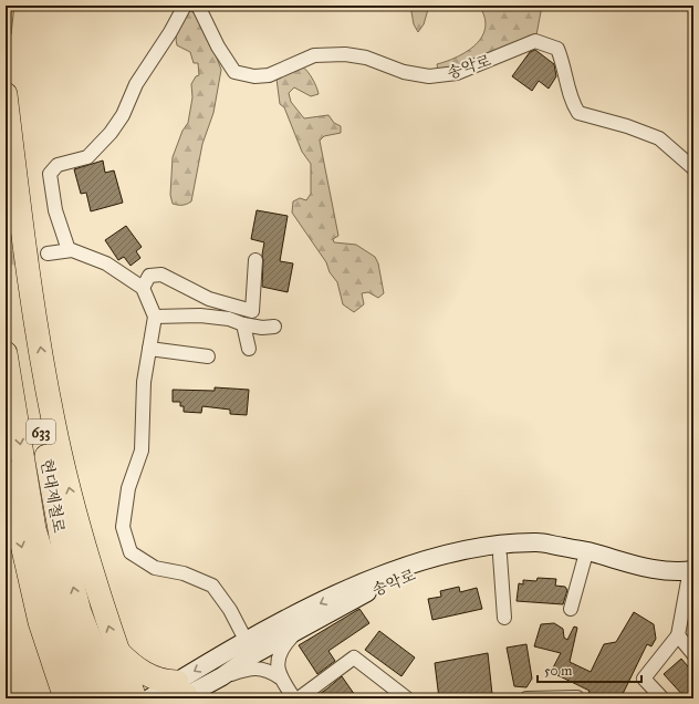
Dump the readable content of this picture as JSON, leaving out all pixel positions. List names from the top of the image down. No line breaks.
{"streets":{"highway":["633","현대제철로"],"main road":["송악로"]},"scale_bar":"50 m"}
